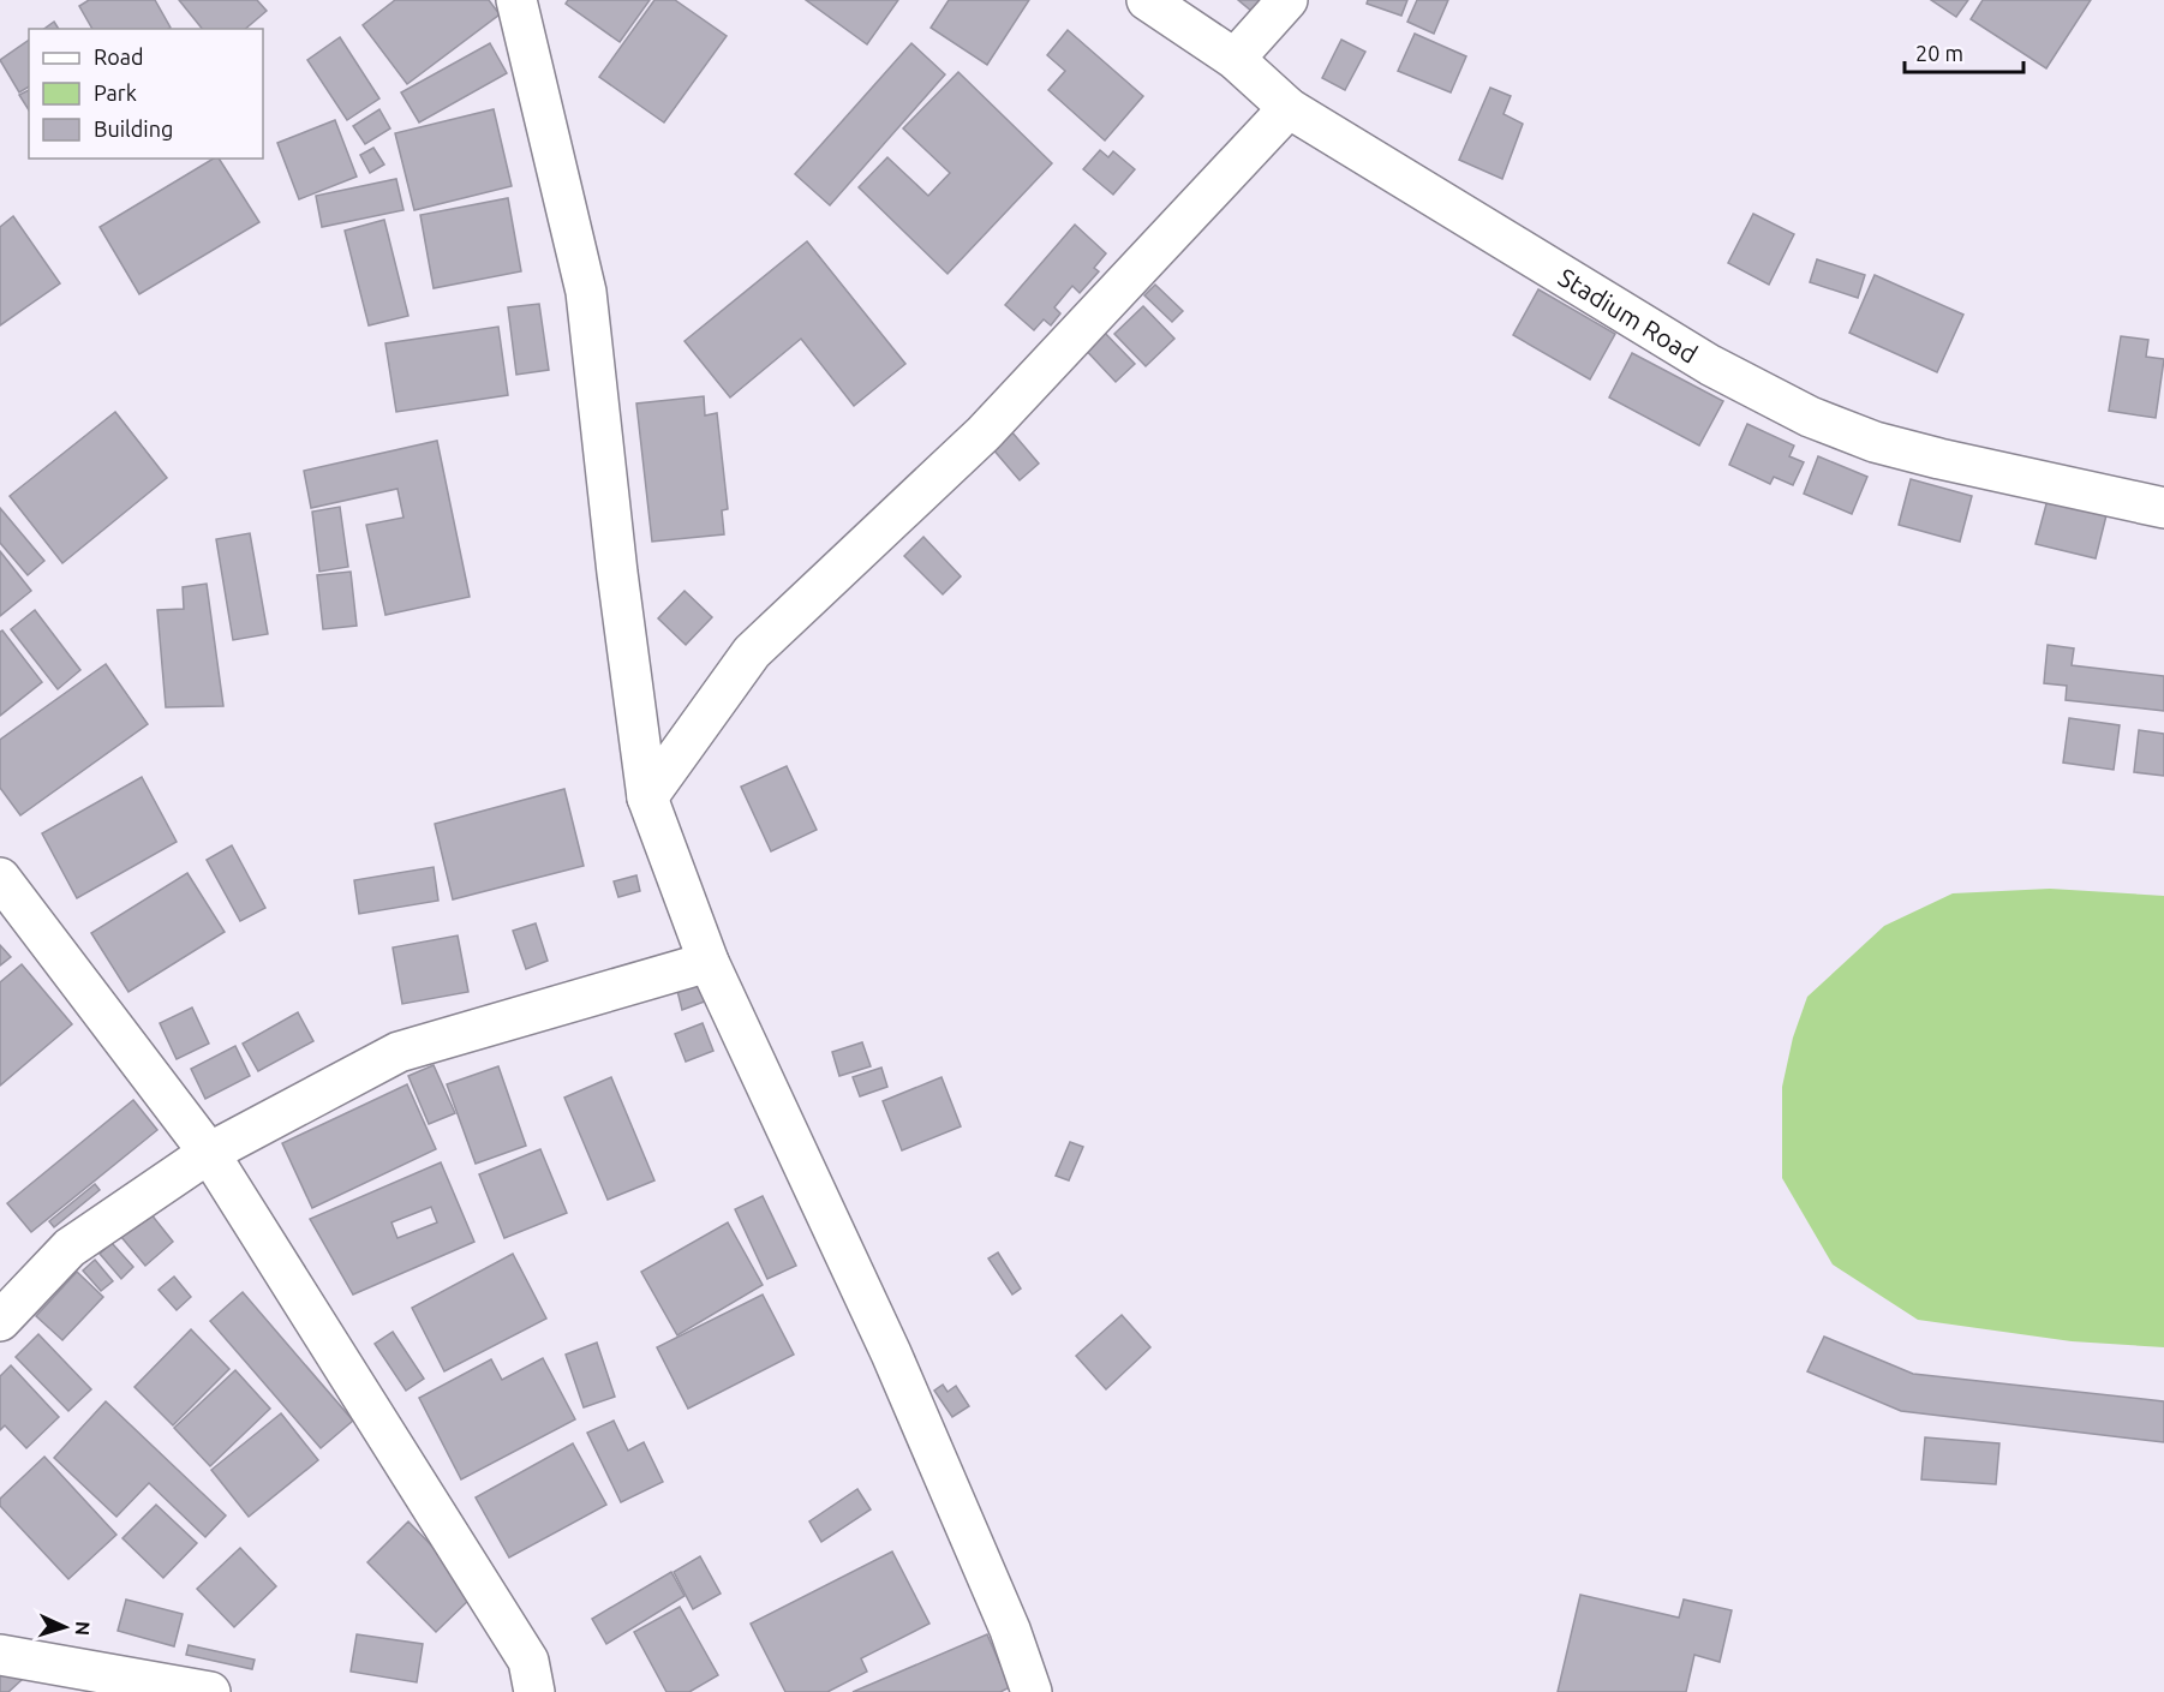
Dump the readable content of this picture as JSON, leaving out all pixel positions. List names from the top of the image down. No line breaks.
{"streets":{"street":["Stadium Road"]},"legend":["Road","Park","Building"],"scale_bar":"20 m","north":"right"}
